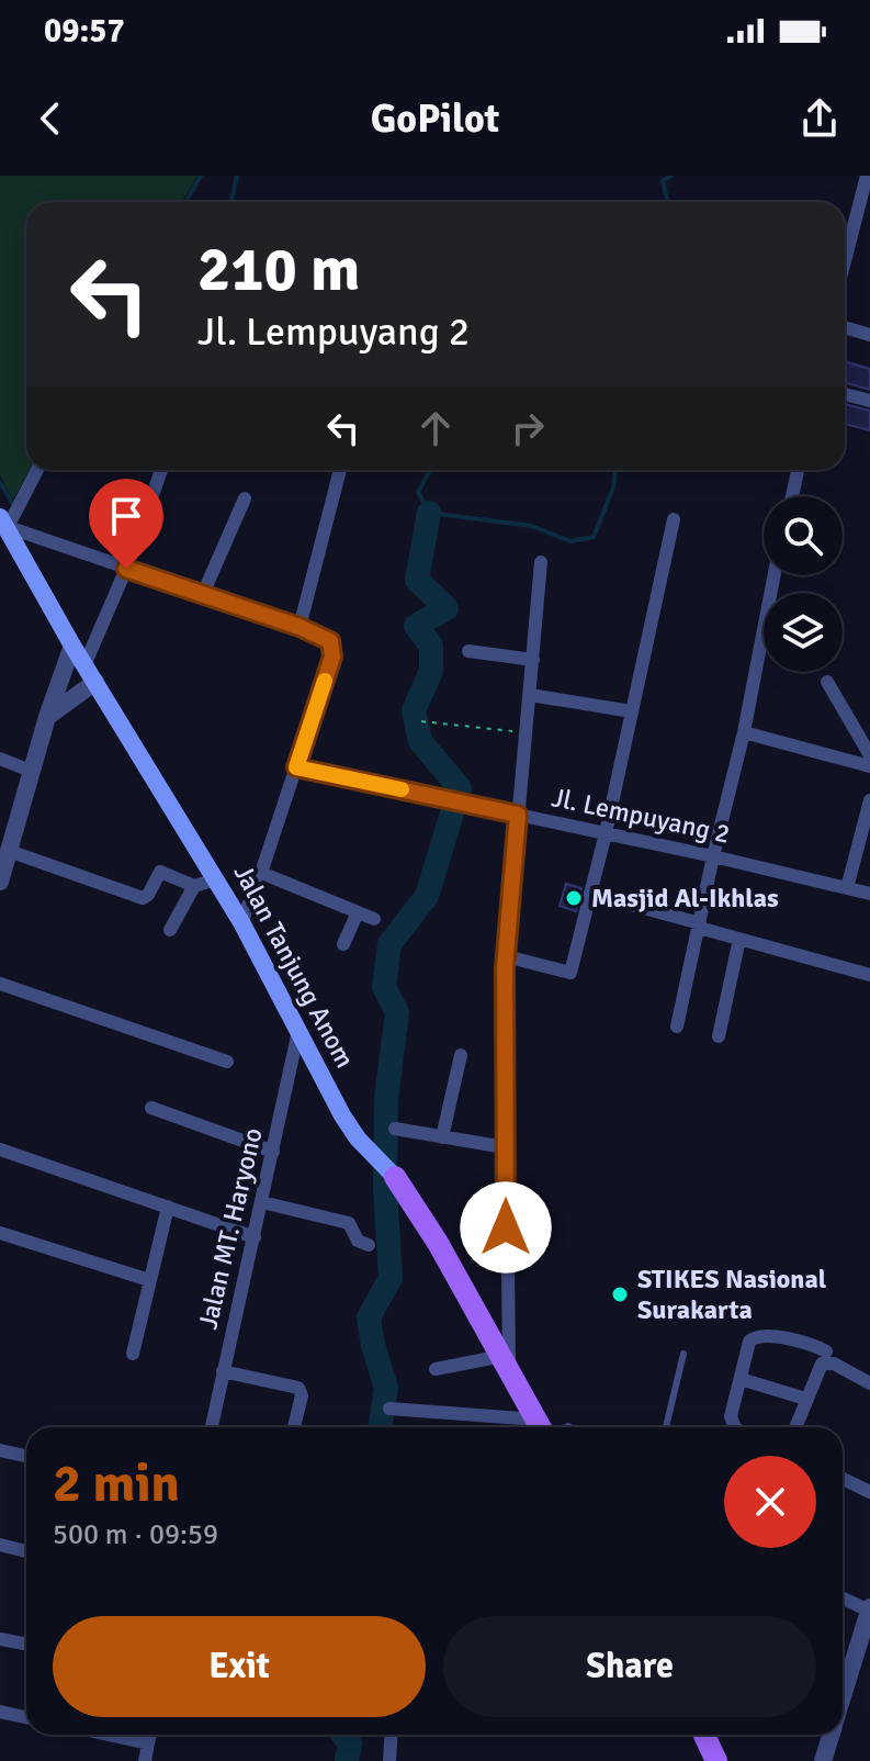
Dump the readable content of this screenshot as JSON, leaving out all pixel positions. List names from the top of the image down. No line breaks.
{"streets":{"main road":["Jalan Tanjung Anom"],"street":["Jl. Lempuyang 2","Jalan MT. Haryono"]},"crossings":[["Jalan Tanjung Anom","Jalan MT. Haryono"]],"places":["Masjid Al-Ikhlas","STIKES Nasional Surakarta"],"page":{"status":"09:57","header":"GoPilot","turn":["210 m","Jl. Lempuyang 2"],"heading":["2 min","500 m · 09:59"],"buttons":["Exit","Share"]}}
